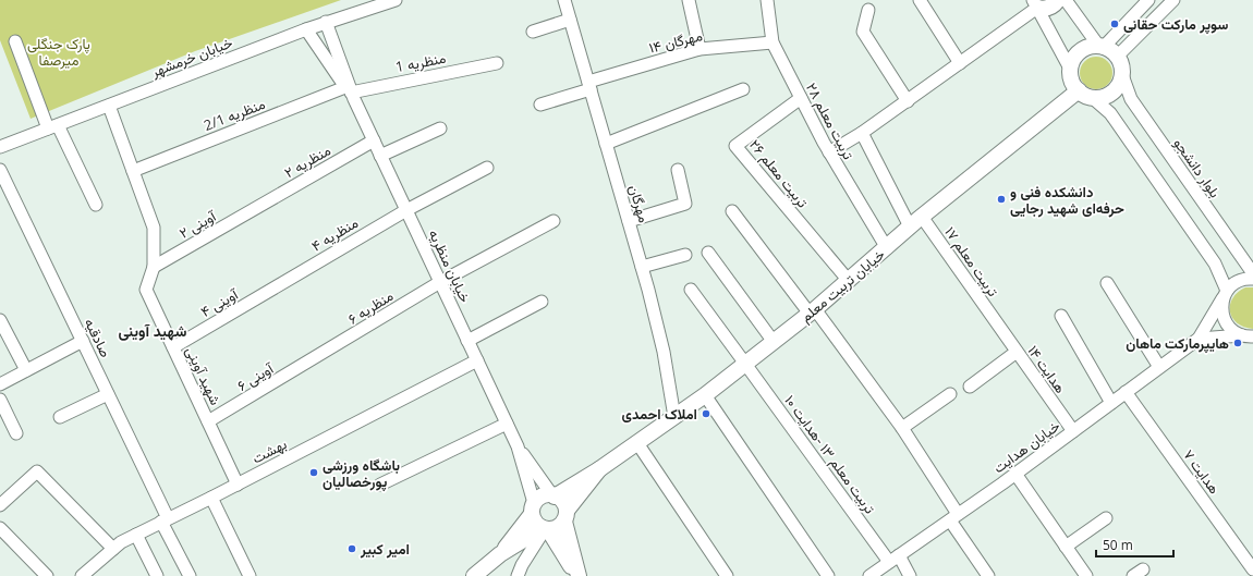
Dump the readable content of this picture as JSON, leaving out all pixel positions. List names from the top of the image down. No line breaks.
{"streets":{"main road":["خیابان تربیت معلم"],"street":["مهرگان ۱۴","خیابان خرمشهر","منظریه 1","منظریه 2/1","تربیت معلم ۲۸","منظریه ۲","بلوار دانشجو","تربیت معلم ۲۶","مهرگان","آوینی ۲","منظریه ۴","تربیت معلم ۱۷","خیابان منظریه","آوینی ۴","منظریه ۶","صادقیه","هدایت ۱۴","شهید آوینی","آوینی ۶","خیابان هدایت","بهشت","تربیت معلم ۱۳ -هدایت ۱۰","هدایت ۷"]},"crossings":[["مهرگان ۱۴","تربیت معلم ۲۸"],["مهرگان ۱۴","مهرگان"],["خیابان خرمشهر","شهید آوینی"],["منظریه 1","منظریه 2/1"],["منظریه 1","خیابان منظریه"],["منظریه 2/1","خیابان منظریه"],["منظریه 2/1","شهید آوینی"],["تربیت معلم ۲۸","تربیت معلم ۲۶"],["تربیت معلم ۲۸","خیابان تربیت معلم"],["منظریه ۲","آوینی ۲"],["منظریه ۲","خیابان منظریه"],["بلوار دانشجو","خیابان تربیت معلم"],["تربیت معلم ۲۶","خیابان تربیت معلم"],["مهرگان","خیابان تربیت معلم"],["آوینی ۲","شهید آوینی"],["منظریه ۴","خیابان منظریه"],["منظریه ۴","آوینی ۴"],["تربیت معلم ۱۷","خیابان تربیت معلم"],["تربیت معلم ۱۷","هدایت ۱۴"],["خیابان منظریه","منظریه ۶"],["خیابان منظریه","بهشت"],["خیابان تربیت معلم","تربیت معلم ۱۳ -هدایت ۱۰"],["آوینی ۴","شهید آوینی"],["منظریه ۶","آوینی ۶"],["صادقیه","بهشت"],["هدایت ۱۴","خیابان هدایت"],["شهید آوینی","آوینی ۶"],["شهید آوینی","بهشت"],["خیابان هدایت","تربیت معلم ۱۳ -هدایت ۱۰"],["خیابان هدایت","هدایت ۷"]],"districts":["شهید آوینی"],"parks":["پارک جنگلی میرصفا"],"places":["سوپر مارکت حقانی","دانشکده فنی و حرفه‌ای شهید رجایی","هایپرمارکت ماهان","املاک احمدی","باشگاه ورزشی پورخصالیان","امیر کبیر"],"scale_bar":"50 m"}
